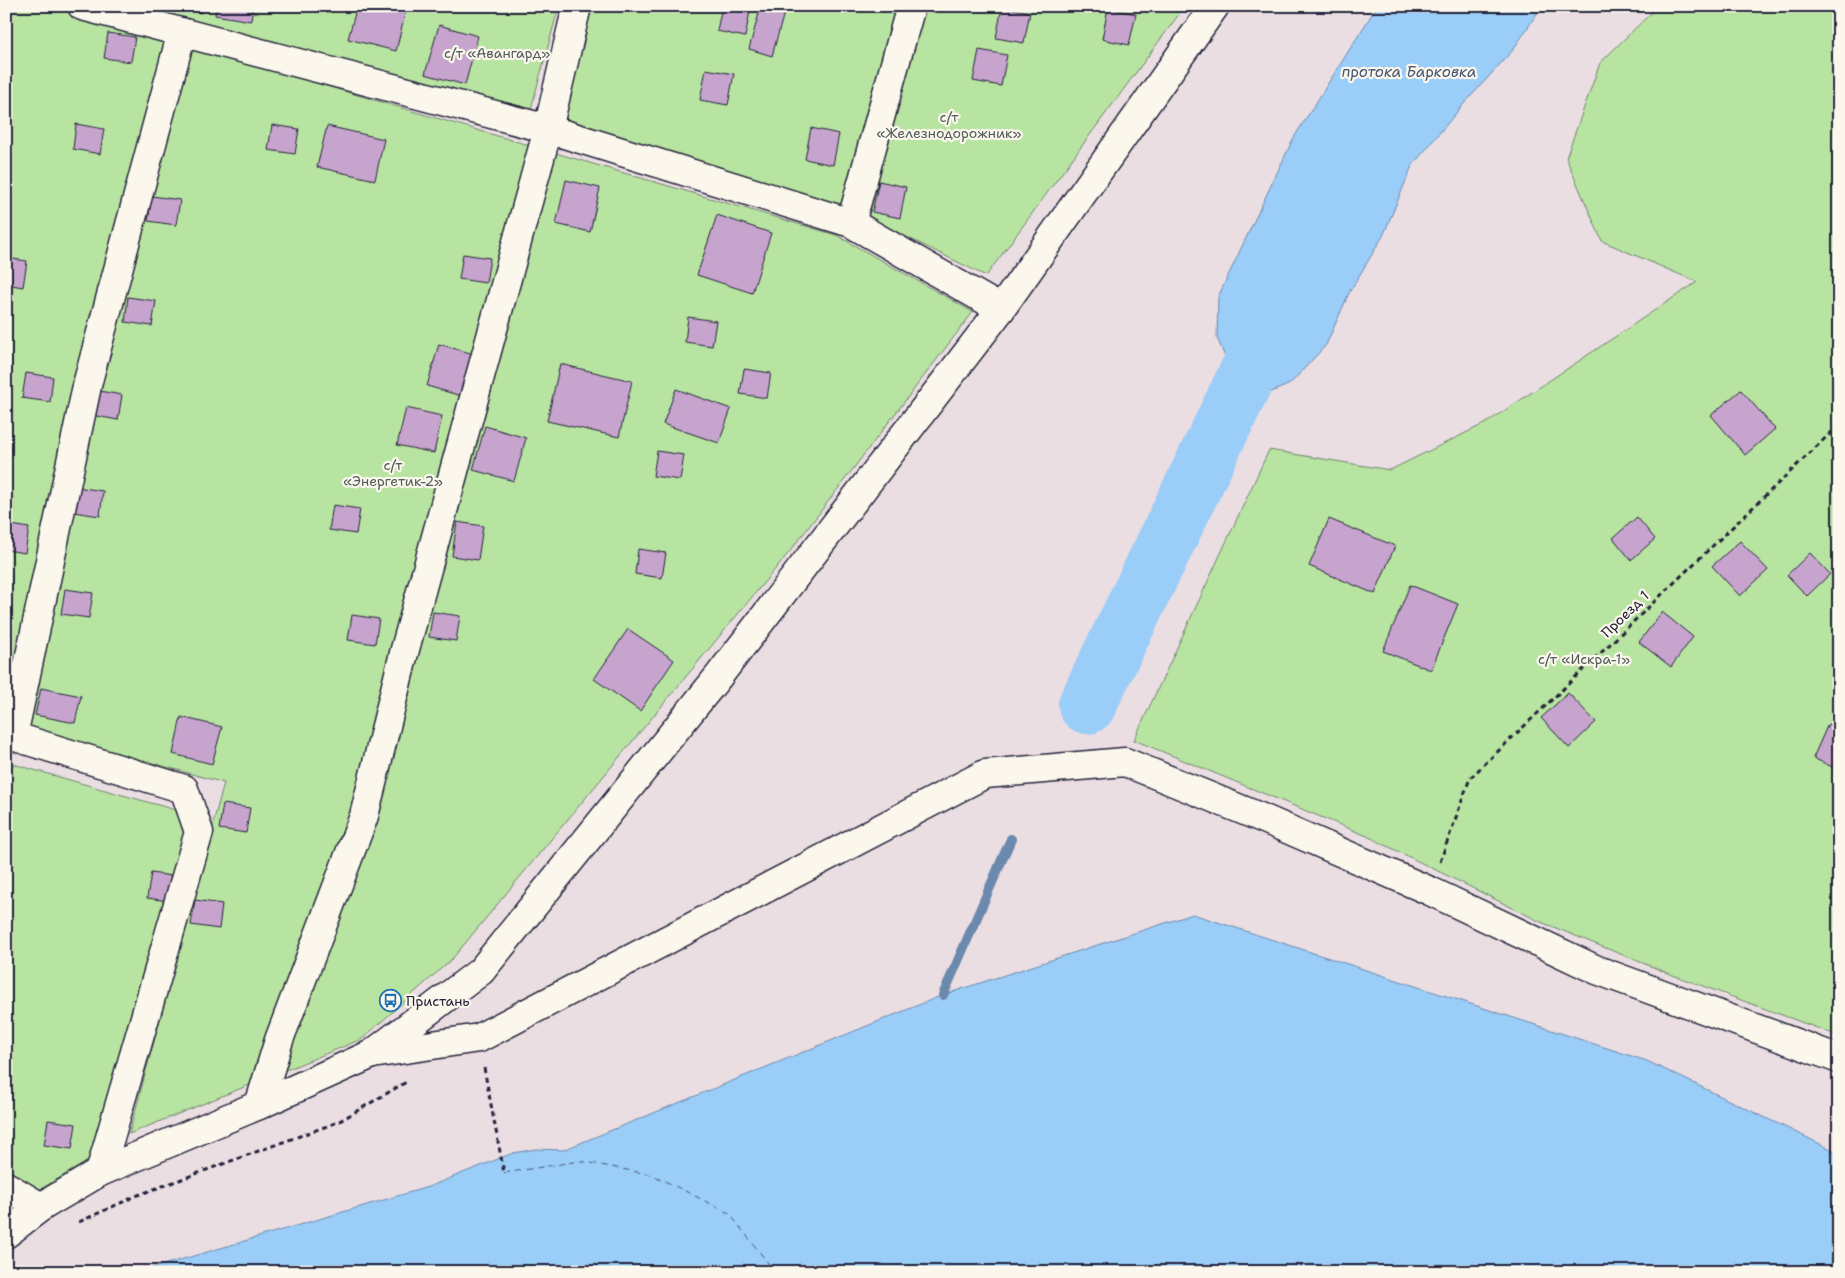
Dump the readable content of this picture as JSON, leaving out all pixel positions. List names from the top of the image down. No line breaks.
{"streets":{"path":["Проезд 1"]},"water":["протока Барковка"],"parks":["с/т «Авангард»","с/т «Железнодорожник»","с/т «Энергетик-2»","с/т «Искра-1»"],"places":{"bus stop":["Пристань"]}}
